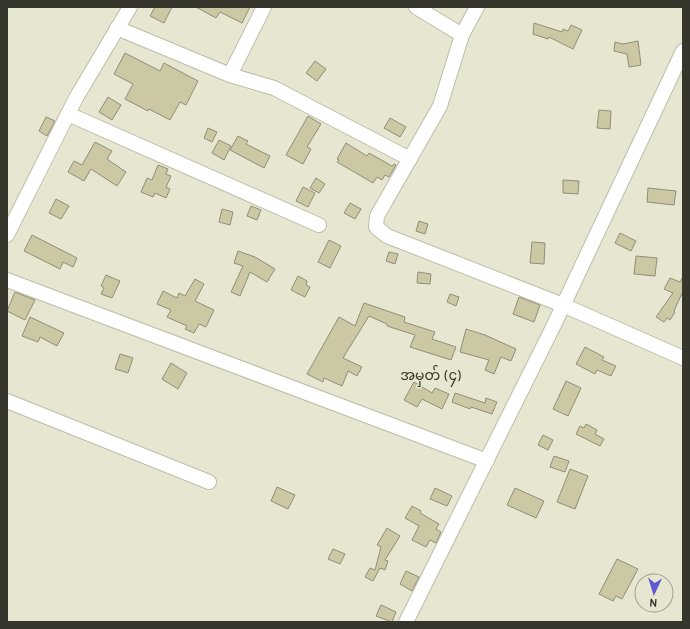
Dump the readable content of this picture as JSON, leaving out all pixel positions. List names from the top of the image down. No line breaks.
{"districts":["အမှတ် (၄)"],"north":"bottom"}
